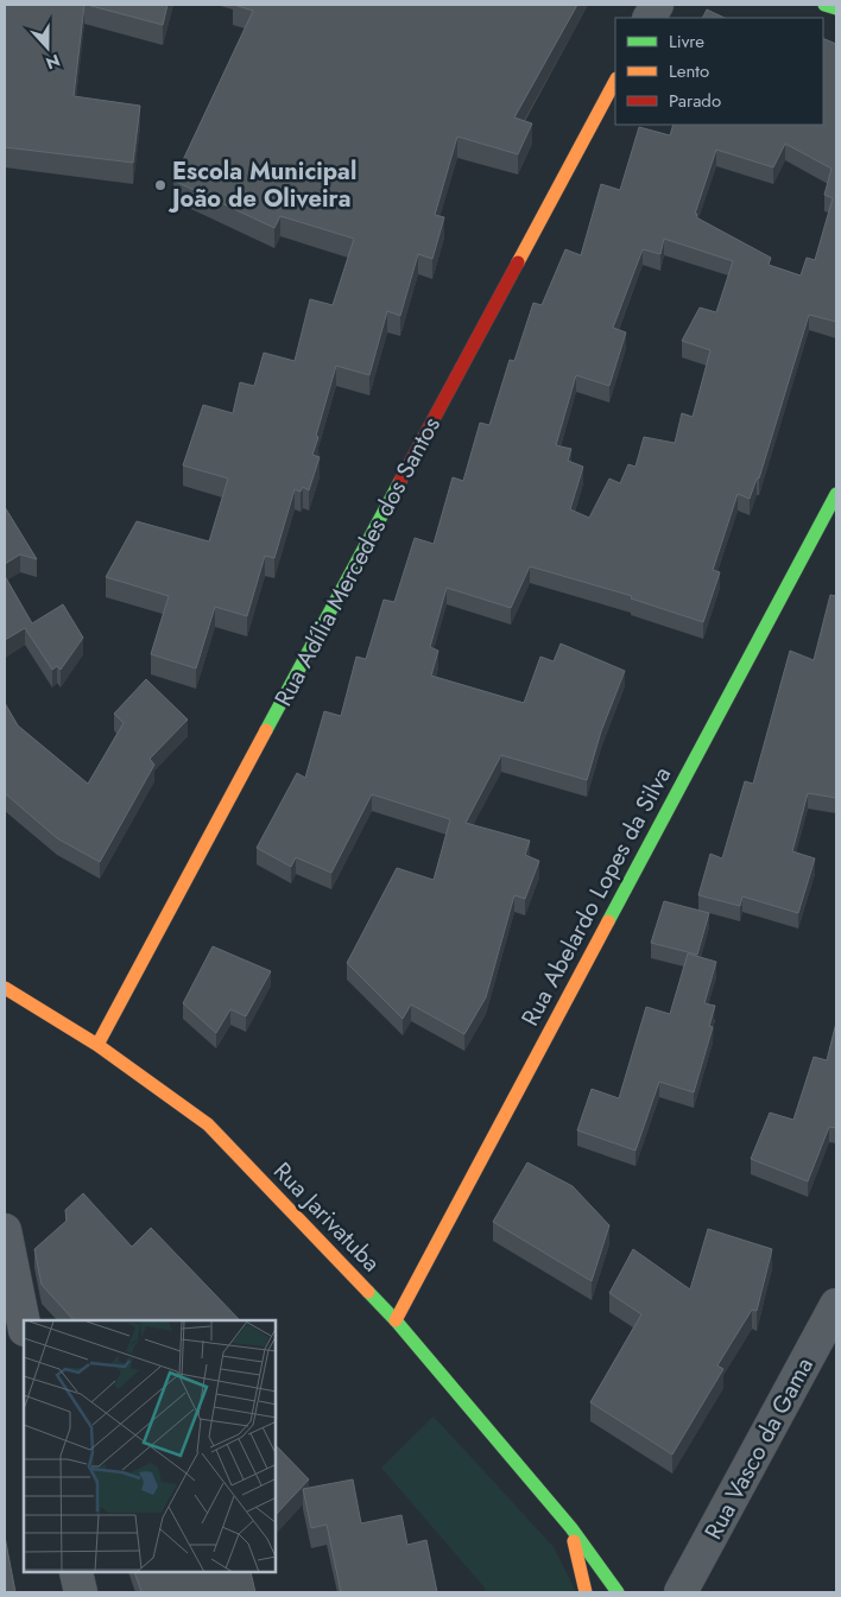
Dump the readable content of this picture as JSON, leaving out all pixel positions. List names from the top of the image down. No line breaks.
{"streets":{"street":["Rua Adília Mercedes dos Santos","Rua Abelardo Lopes da Silva","Rua Jarivatuba","Rua Vasco da Gama"]},"crossings":[["Rua Adília Mercedes dos Santos","Rua Jarivatuba"],["Rua Abelardo Lopes da Silva","Rua Jarivatuba"]],"places":["Escola Municipal João de Oliveira"],"legend":["Livre","Lento","Parado"],"north":"bottom"}
